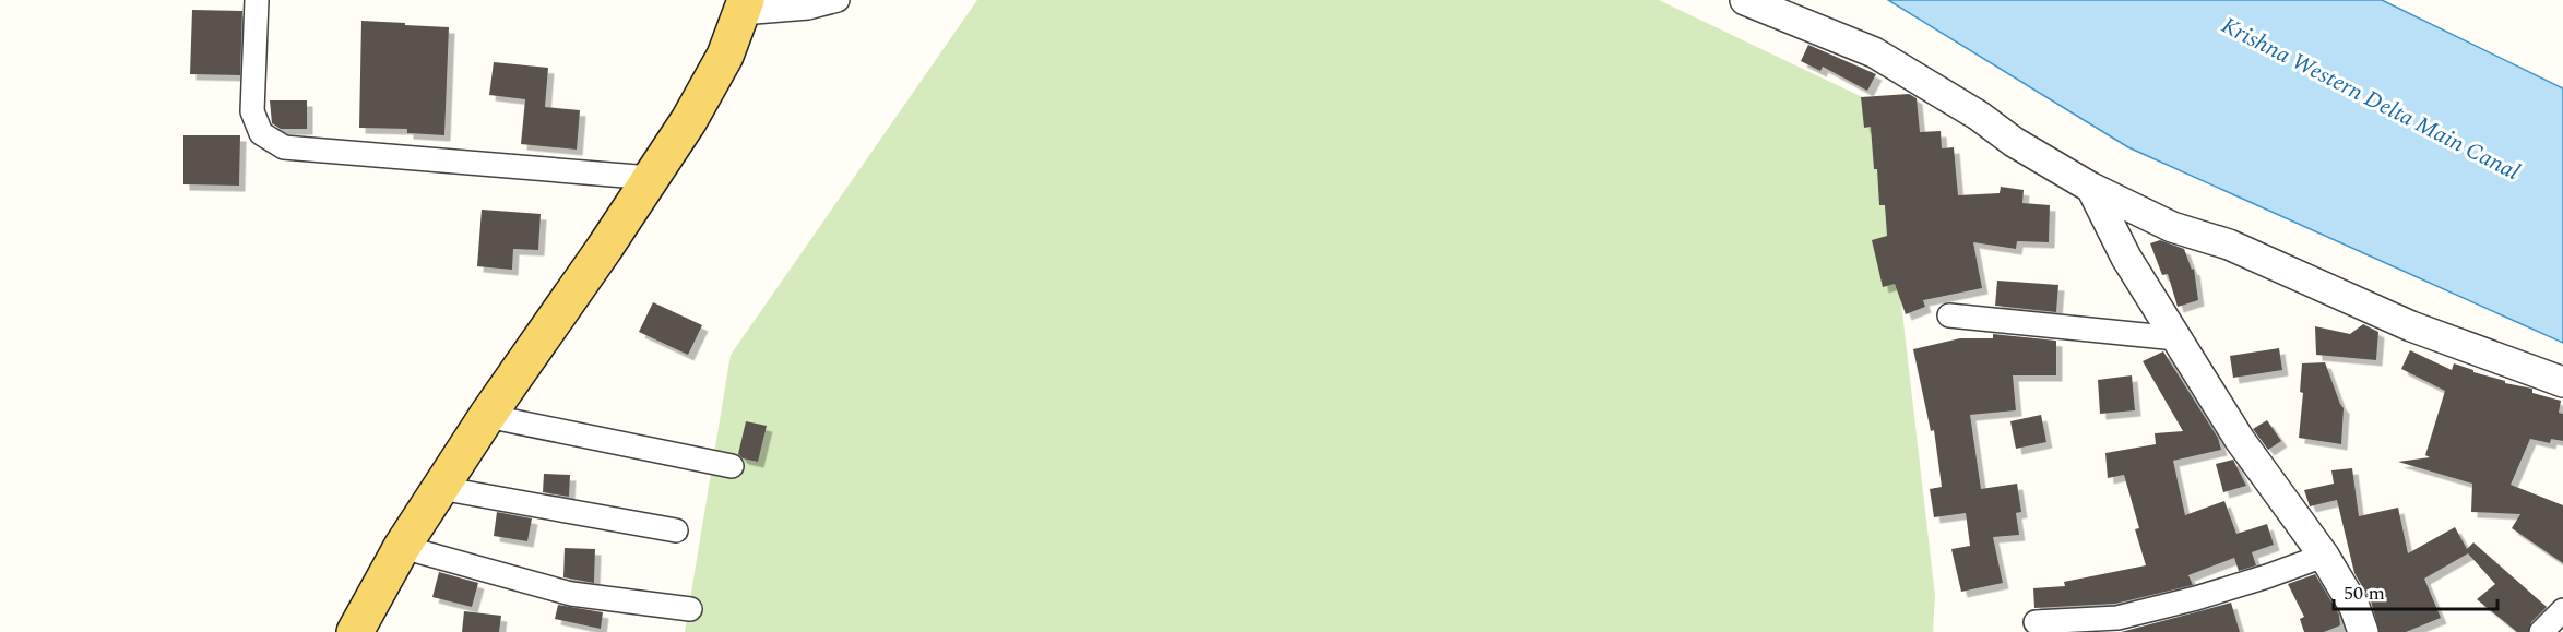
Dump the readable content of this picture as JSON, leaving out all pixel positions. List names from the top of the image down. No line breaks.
{"water":["Krishna Western Delta Main Canal"],"scale_bar":"50 m"}
